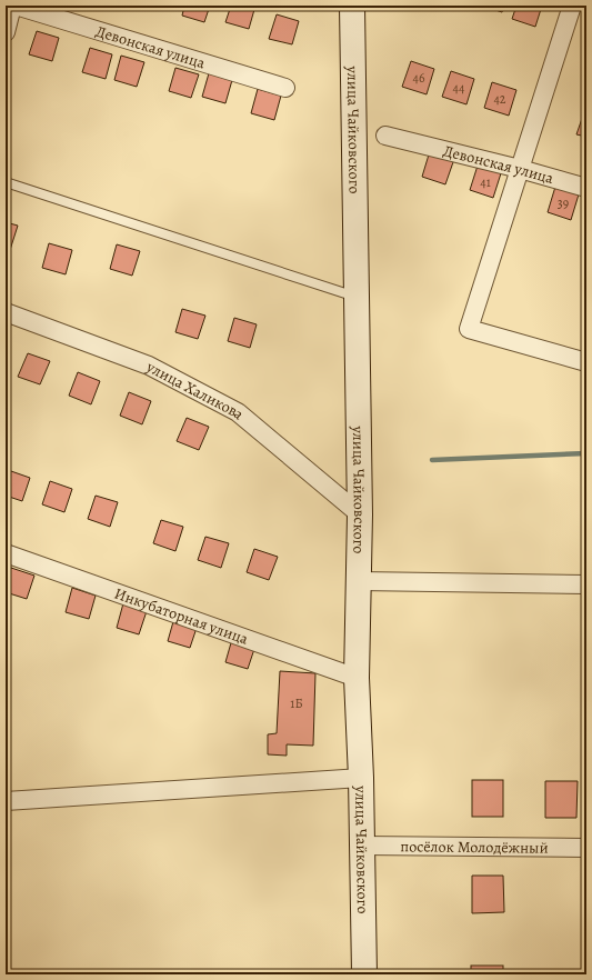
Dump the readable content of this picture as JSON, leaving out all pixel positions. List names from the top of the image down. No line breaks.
{"streets":{"main road":["улица Чайковского"],"street":["Девонская улица","улица Халикова","Инкубаторная улица","посёлок Молодёжный"]},"crossings":[["улица Чайковского","улица Халикова"],["улица Чайковского","Инкубаторная улица"],["улица Чайковского","посёлок Молодёжный"]],"house_numbers":["46","44","42","41","39","1Б"]}
